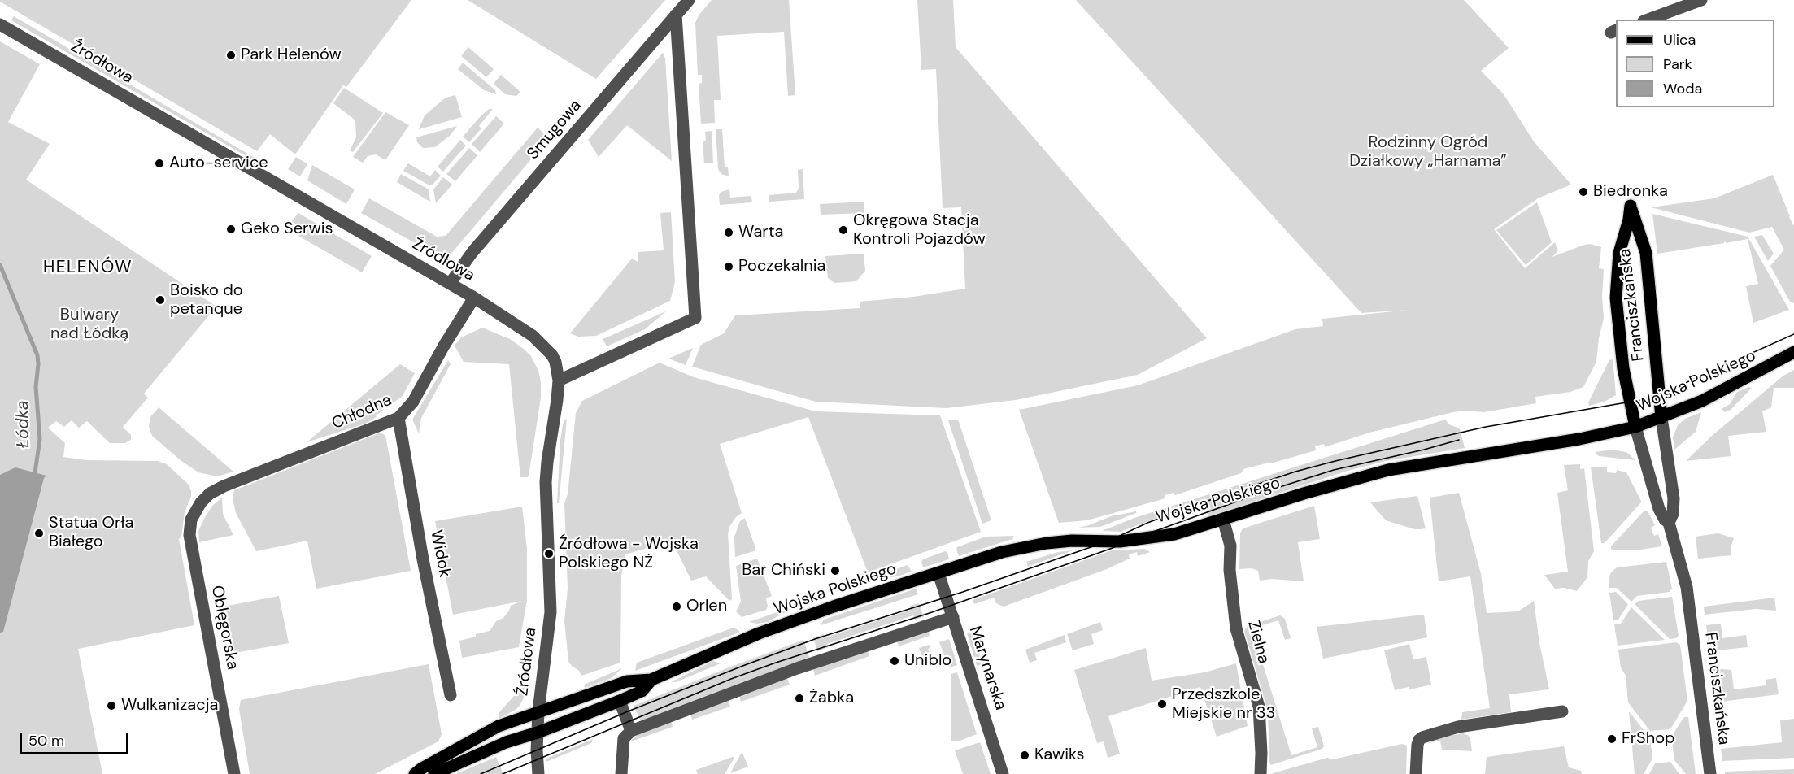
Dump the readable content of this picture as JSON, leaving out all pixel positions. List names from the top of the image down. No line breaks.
{"streets":{"main road":["Franciszkańska","Wojska Polskiego"],"street":["Źródłowa","Smugowa","Chłodna","Widok","Oblęgorska","Zielna","Marynarska"]},"crossings":[["Źródłowa","Smugowa"],["Źródłowa","Wojska Polskiego"],["Źródłowa","Chłodna"],["Franciszkańska","Wojska Polskiego"],["Wojska Polskiego","Zielna"],["Wojska Polskiego","Marynarska"],["Chłodna","Widok"],["Chłodna","Oblęgorska"]],"districts":["HELENÓW"],"water":["Łódka"],"parks":["Rodzinny Ogród Działkowy „Harnama”","Bulwary nad Łódką"],"places":["Park Helenów","Auto-service","Biedronka","Geko Serwis","Okręgowa Stacja Kontroli Pojazdów","Warta","Poczekalnia","Boisko do petanque","Statua Orła Białego","Źródłowa - Wojska Polskiego NŻ","Bar Chiński","Orlen","Uniblo","Żabka","Przedszkole Miejskie nr 33","Wulkanizacja","FrShop","Kawiks"],"legend":["Ulica","Park","Woda"],"scale_bar":"50 m"}
